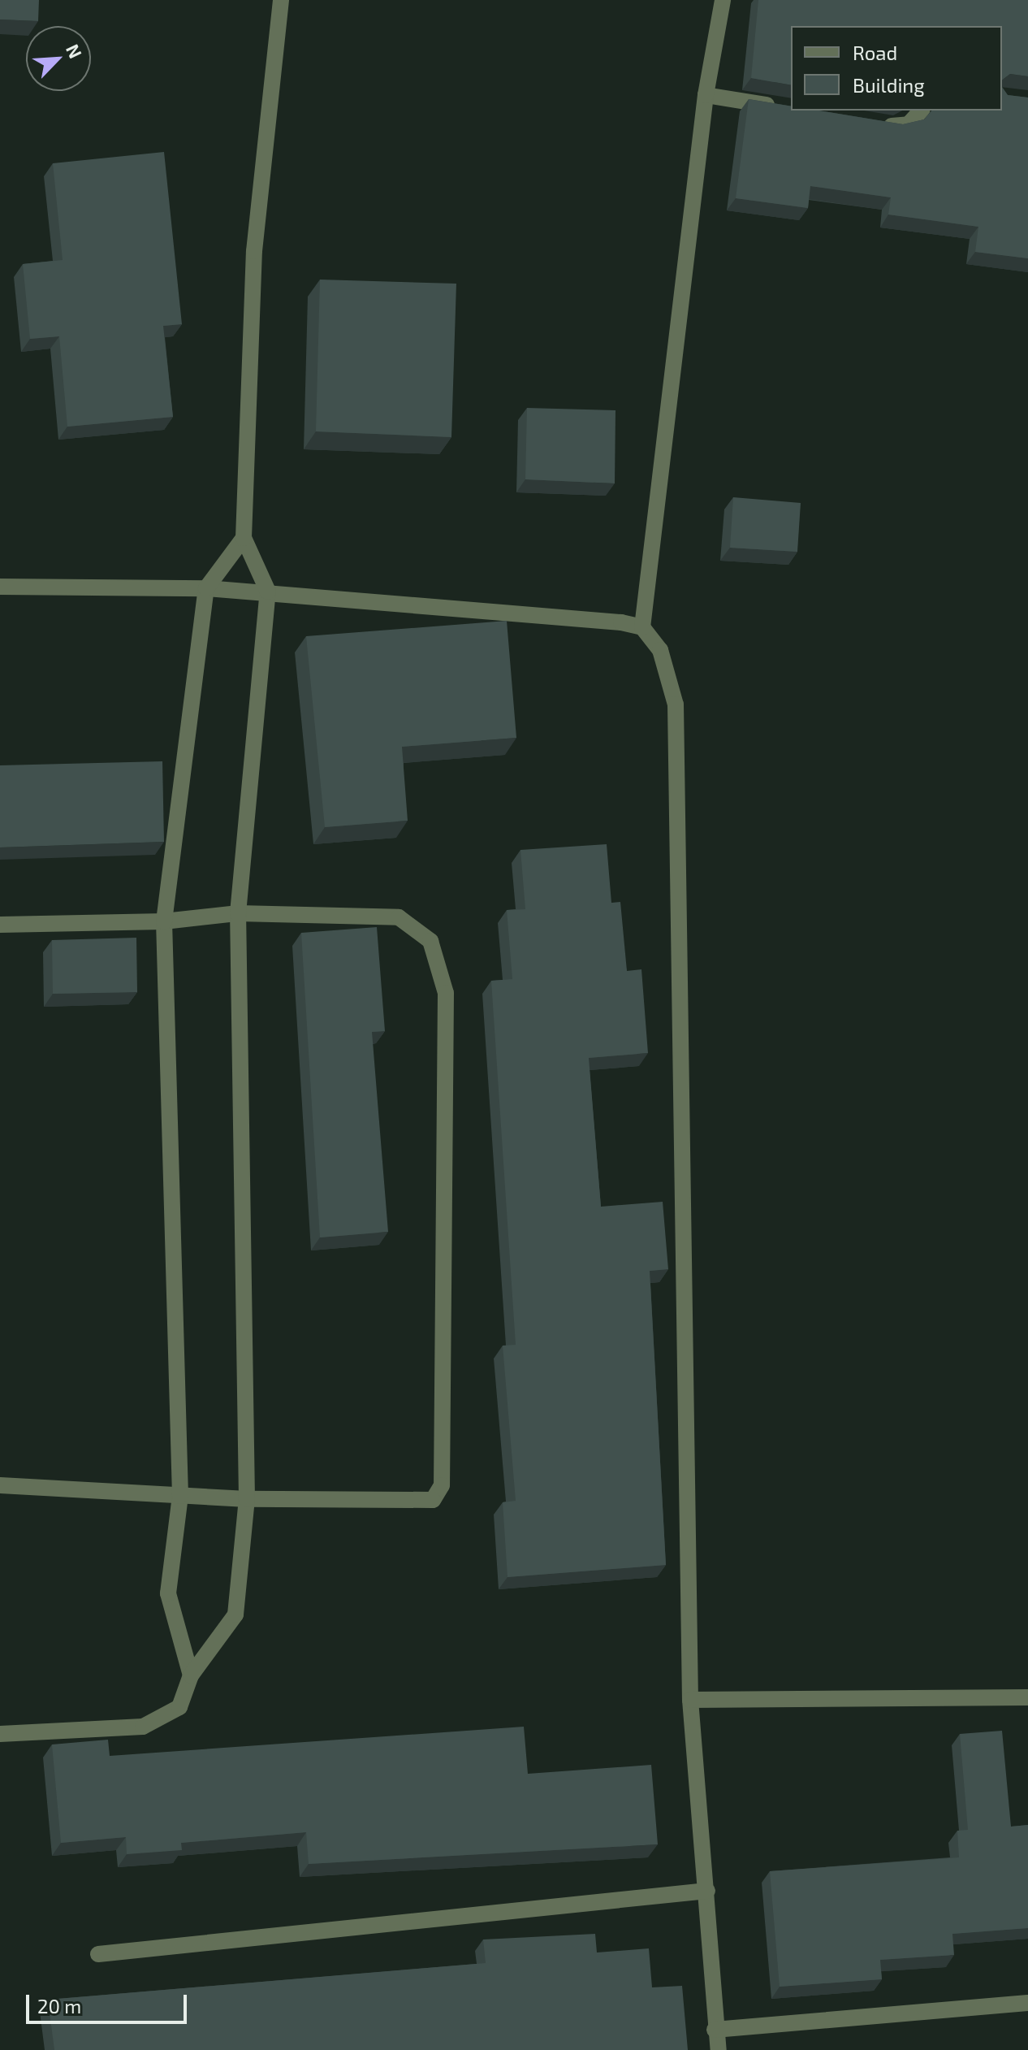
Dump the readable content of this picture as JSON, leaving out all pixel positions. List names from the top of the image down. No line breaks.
{"legend":["Road","Building"],"scale_bar":"20 m","north":"top right"}
